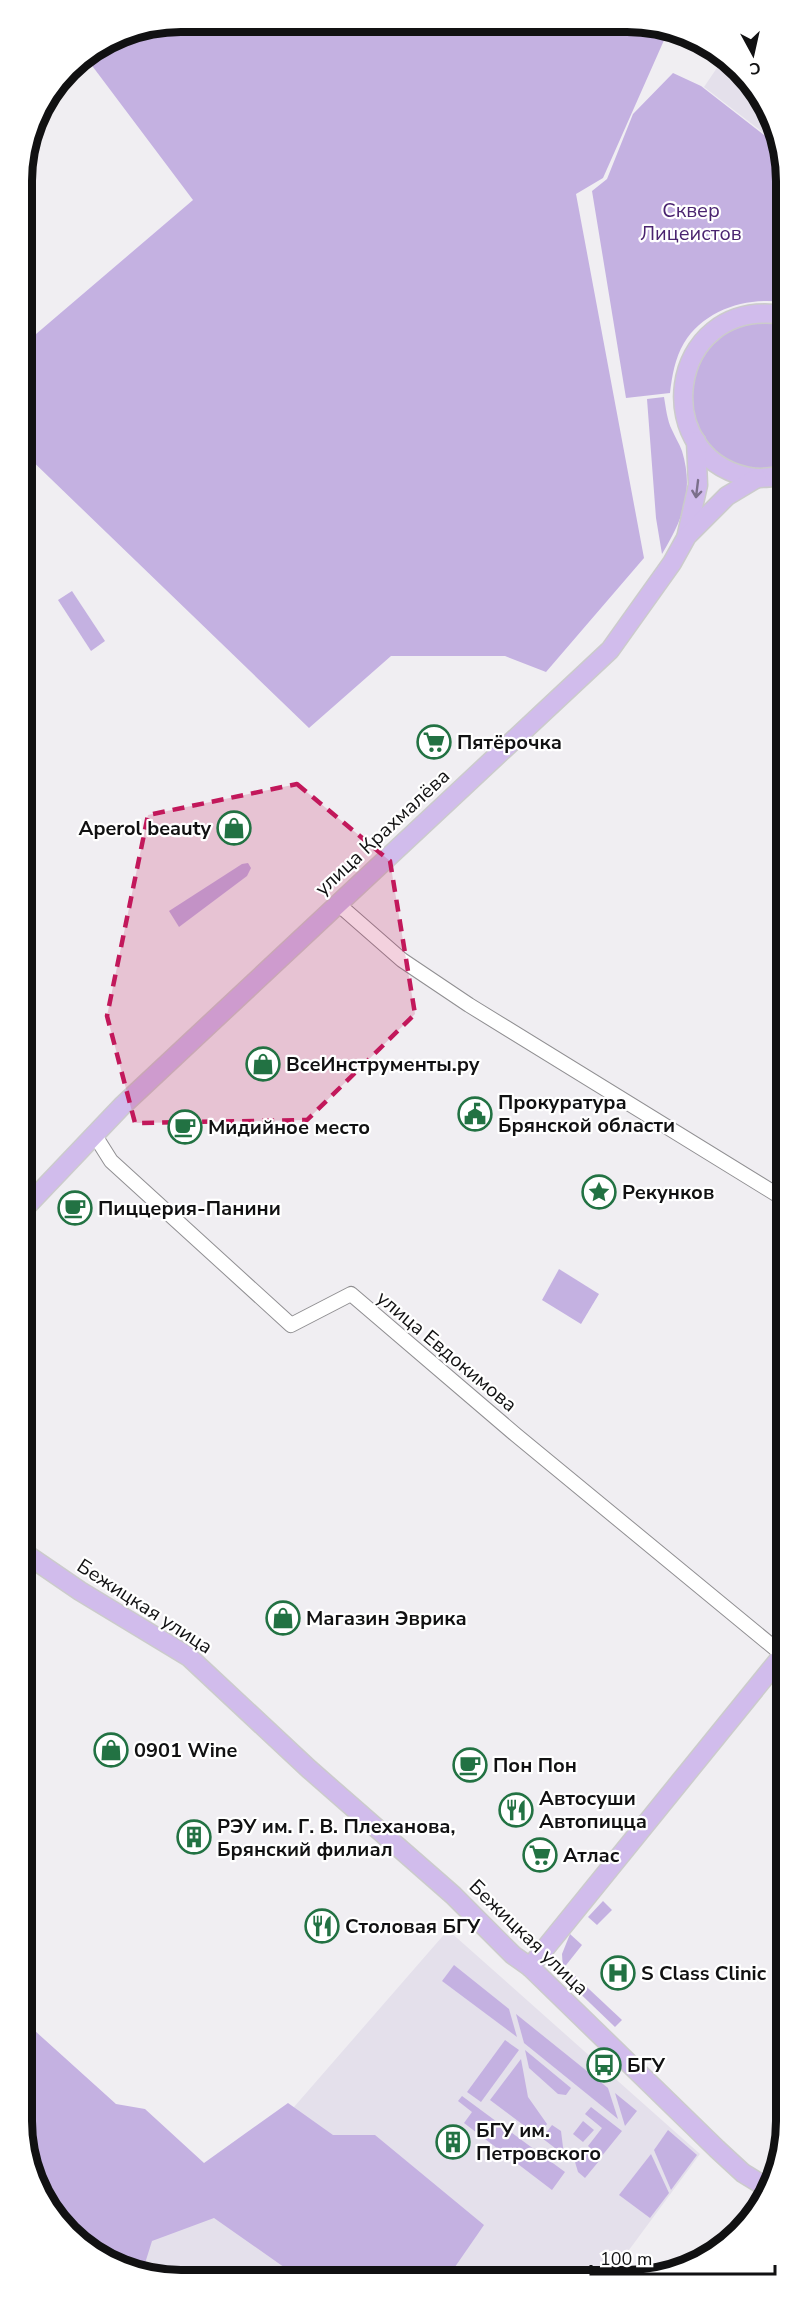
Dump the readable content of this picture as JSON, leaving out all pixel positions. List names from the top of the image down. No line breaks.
{"streets":{"main road":["улица Крахмалёва","Бежицкая улица"],"street":["улица Евдокимова"]},"crossings":[["улица Крахмалёва","улица Евдокимова"]],"parks":["Сквер Лицеистов"],"places":{"supermarket":["Пятёрочка","Атлас"],"shop":["Aperol beauty","ВсеИнструменты.ру","Магазин Эврика","0901 Wine"],"public building":["Прокуратура Брянской области"],"cafe":["Мидийное место","Пиццерия-Панини","Пон Пон"],"place":["Рекунков"],"restaurant":["Автосуши Автопицца","Столовая БГУ"],"building":["РЭУ им. Г. В. Плеханова, Брянский филиал","БГУ им. Петровского"],"hospital":["S Class Clinic"],"bus stop":["БГУ"]},"scale_bar":"100 m","north":"bottom"}
